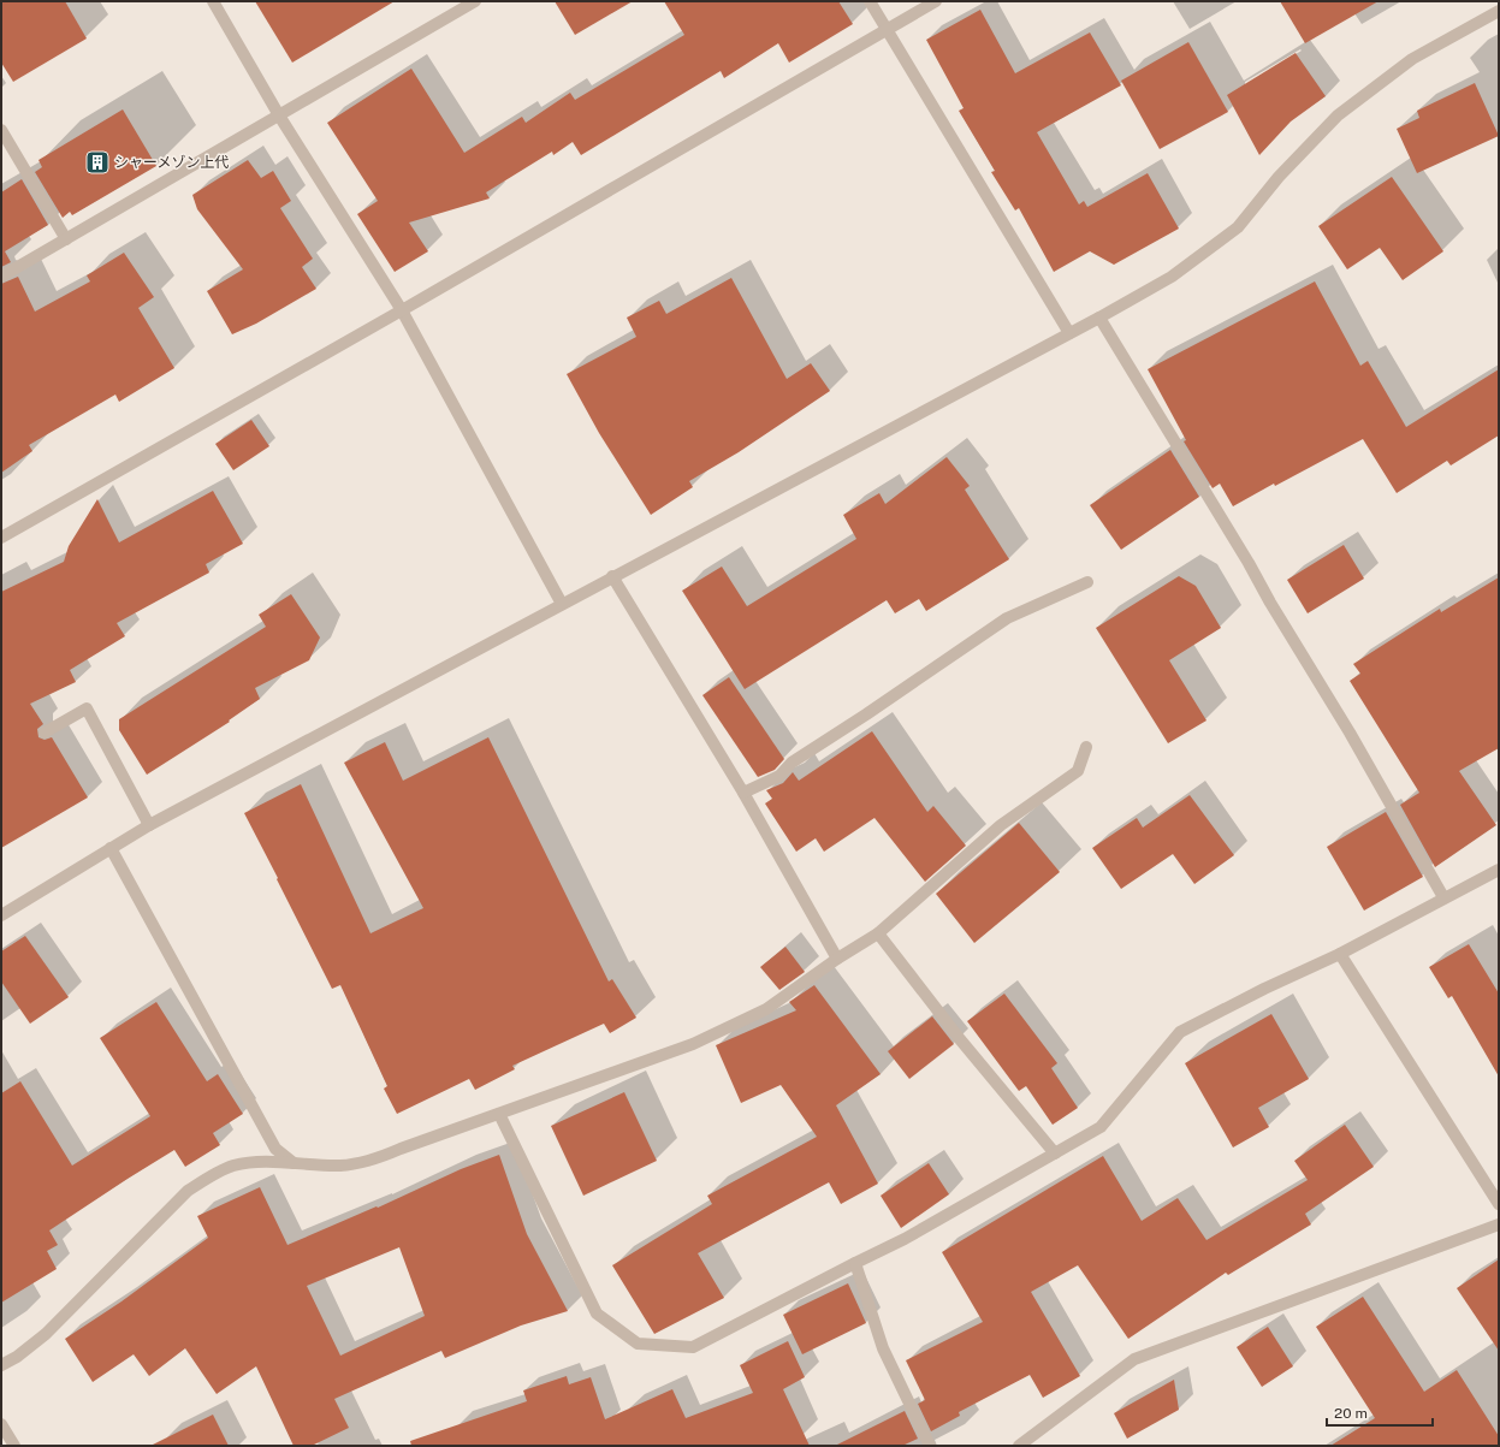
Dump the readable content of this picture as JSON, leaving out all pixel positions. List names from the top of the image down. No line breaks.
{"places":{"building":["シャーメゾン上代"]},"scale_bar":"20 m"}
